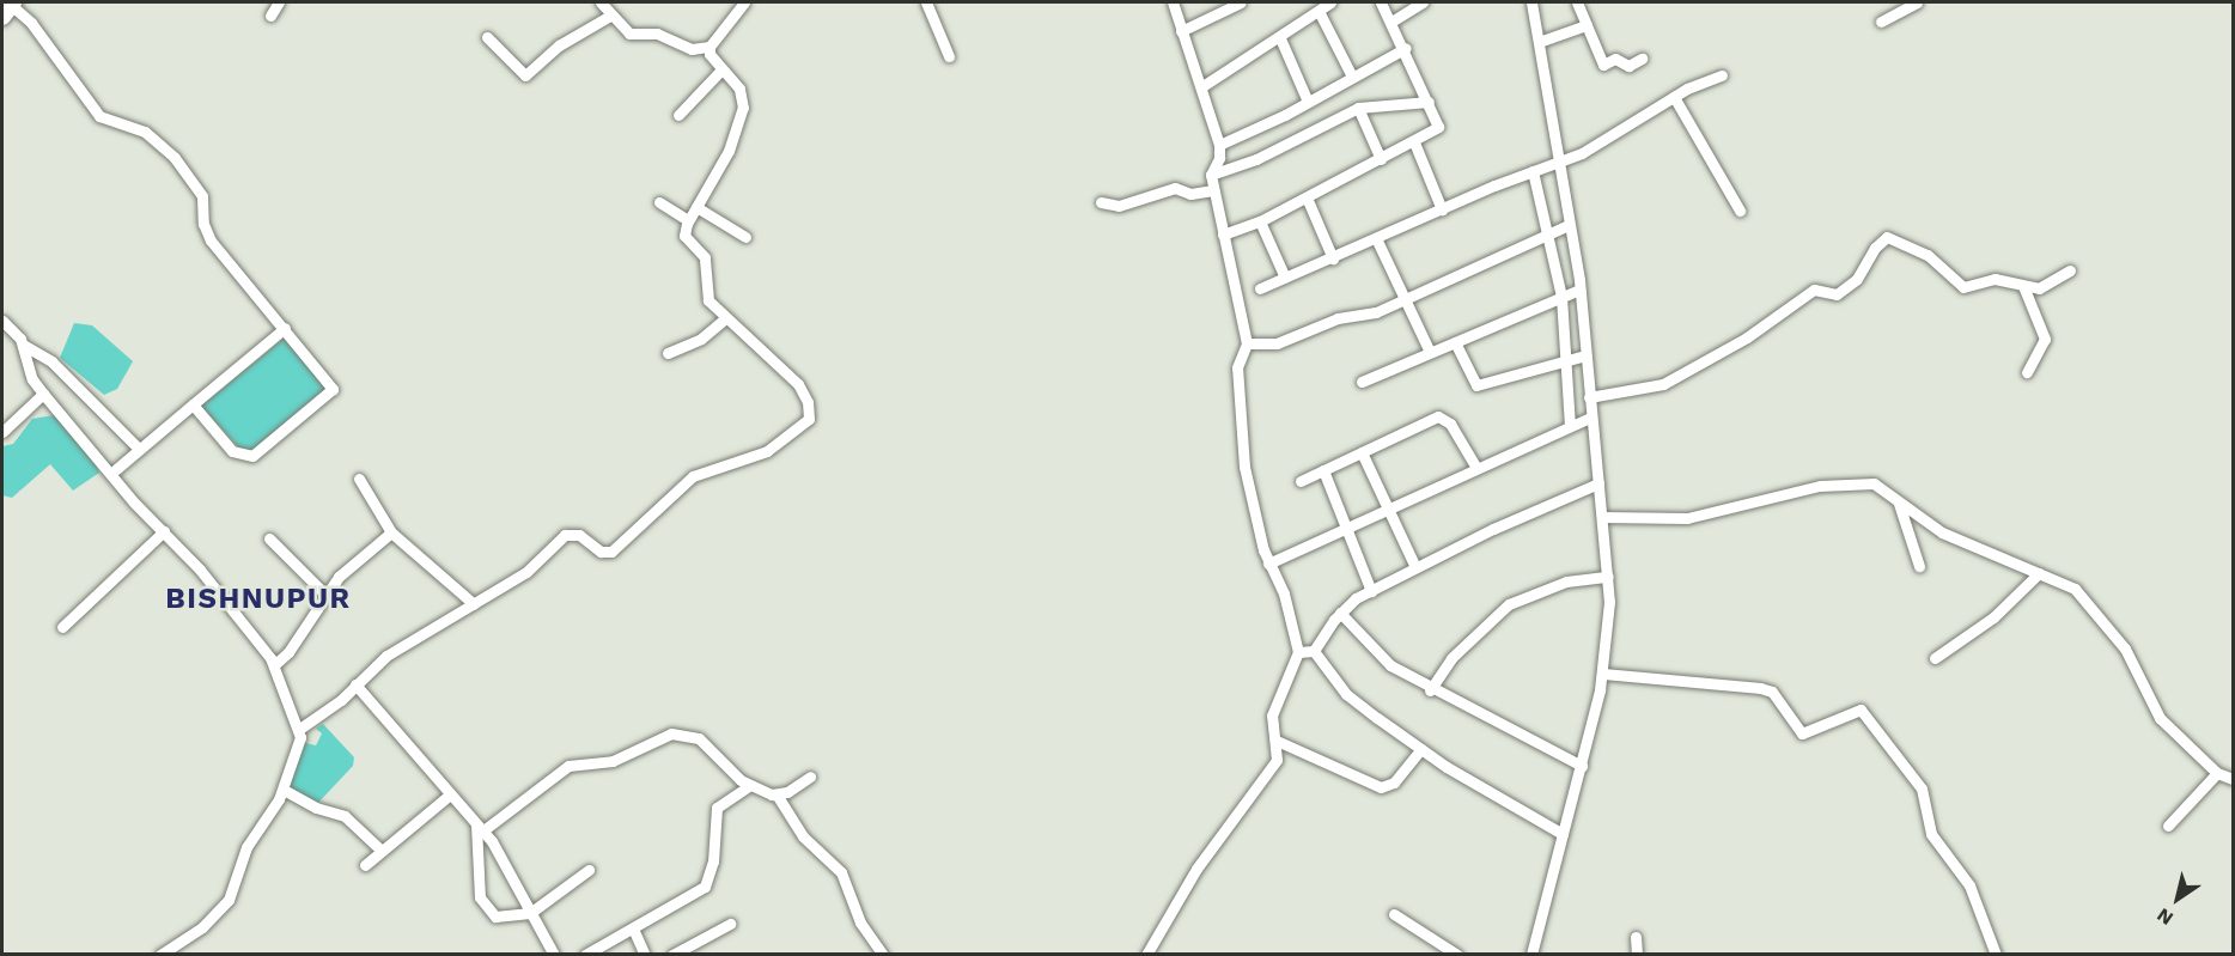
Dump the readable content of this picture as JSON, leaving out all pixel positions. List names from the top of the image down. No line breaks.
{"districts":["BISHNUPUR"],"north":"bottom left"}
